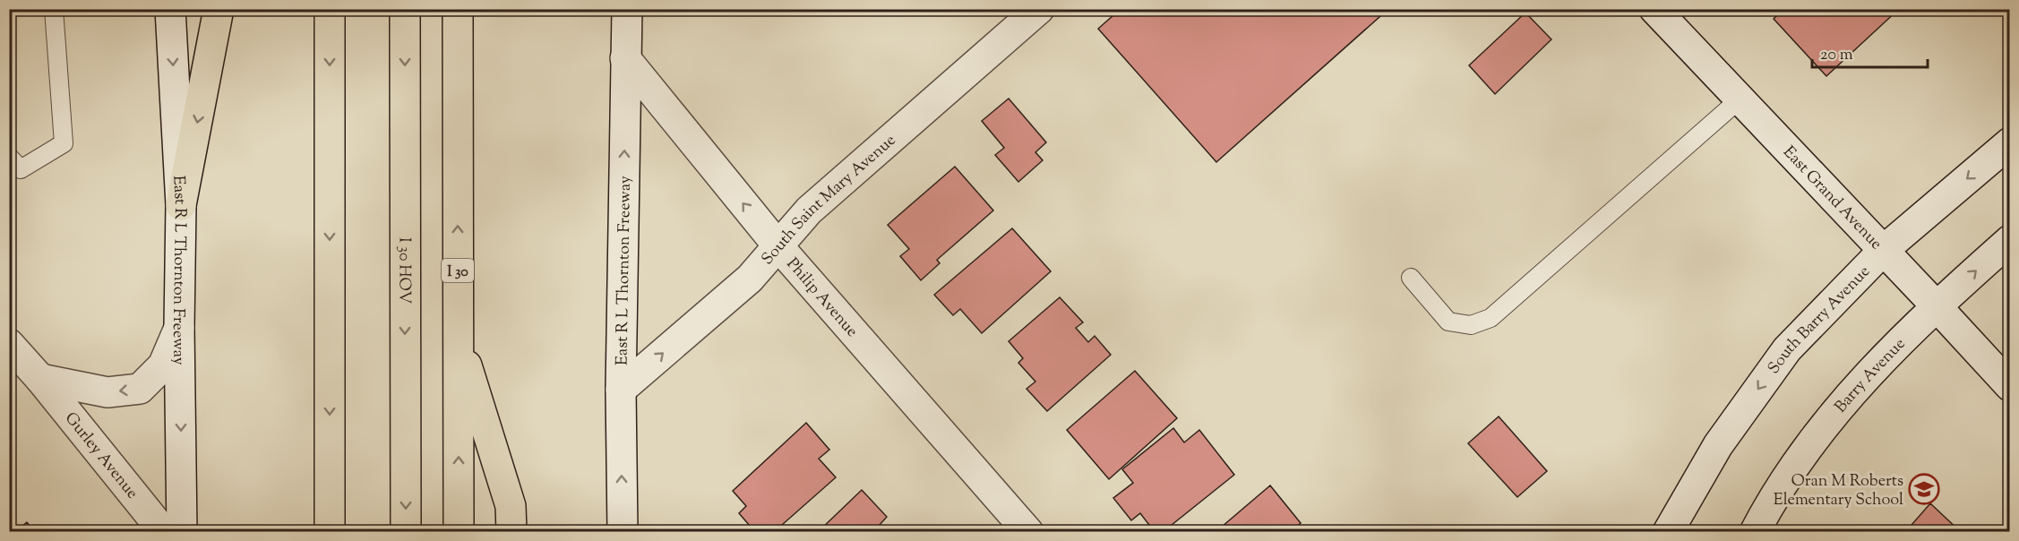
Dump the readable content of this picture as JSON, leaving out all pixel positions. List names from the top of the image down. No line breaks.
{"streets":{"highway":["I 30 HOV","I 30"],"main road":["East Grand Avenue","South Saint Mary Avenue","East R L Thornton Freeway","Philip Avenue","South Barry Avenue","Barry Avenue","Gurley Avenue"]},"crossings":[["East Grand Avenue","South Barry Avenue"],["East Grand Avenue","Barry Avenue"],["South Saint Mary Avenue","East R L Thornton Freeway"],["South Saint Mary Avenue","Philip Avenue"],["East R L Thornton Freeway","Philip Avenue"],["East R L Thornton Freeway","Gurley Avenue"]],"one_way":["South Saint Mary Avenue","Philip Avenue","South Barry Avenue","Gurley Avenue"],"places":{"school or university":["Oran M Roberts Elementary School"]},"scale_bar":"20 m"}
